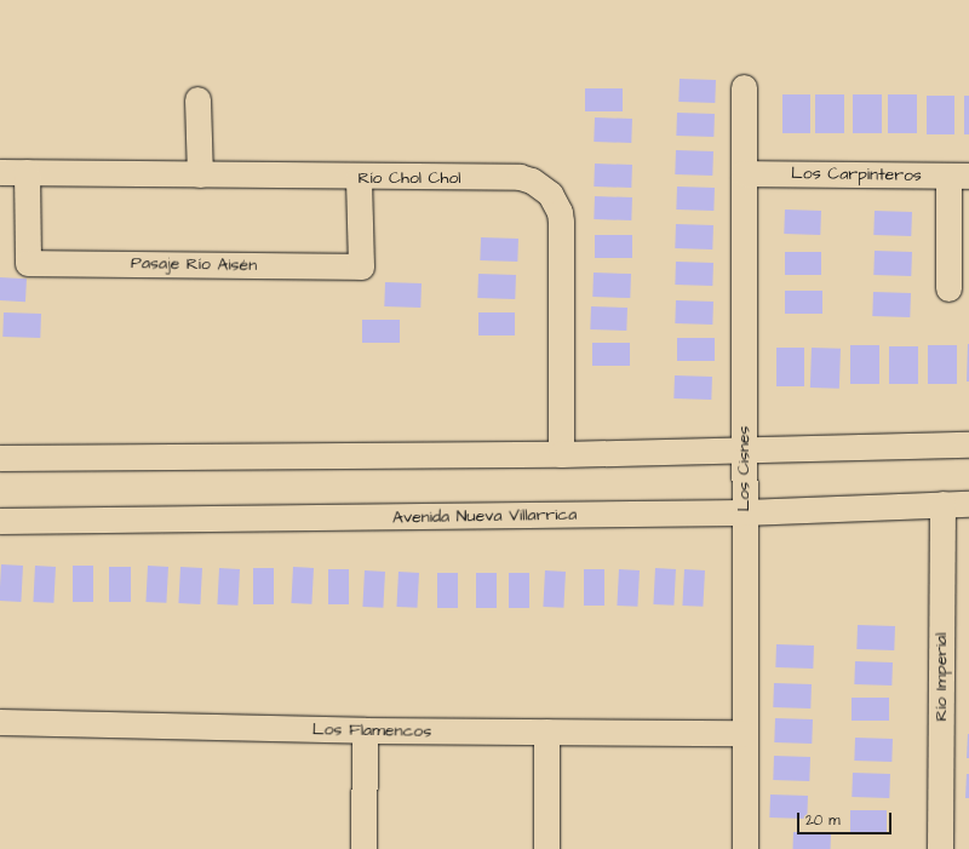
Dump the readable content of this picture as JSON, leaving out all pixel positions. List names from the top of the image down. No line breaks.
{"streets":{"street":["Los Carpinteros","Río Chol Chol","Pasaje Río Aisén","Los Cisnes","Avenida Nueva Villarrica","Río Imperial","Los Flamencos"]},"crossings":[["Los Carpinteros","Los Cisnes"],["Río Chol Chol","Pasaje Río Aisén"],["Los Cisnes","Avenida Nueva Villarrica"],["Los Cisnes","Los Flamencos"],["Avenida Nueva Villarrica","Río Imperial"]],"scale_bar":"20 m"}
